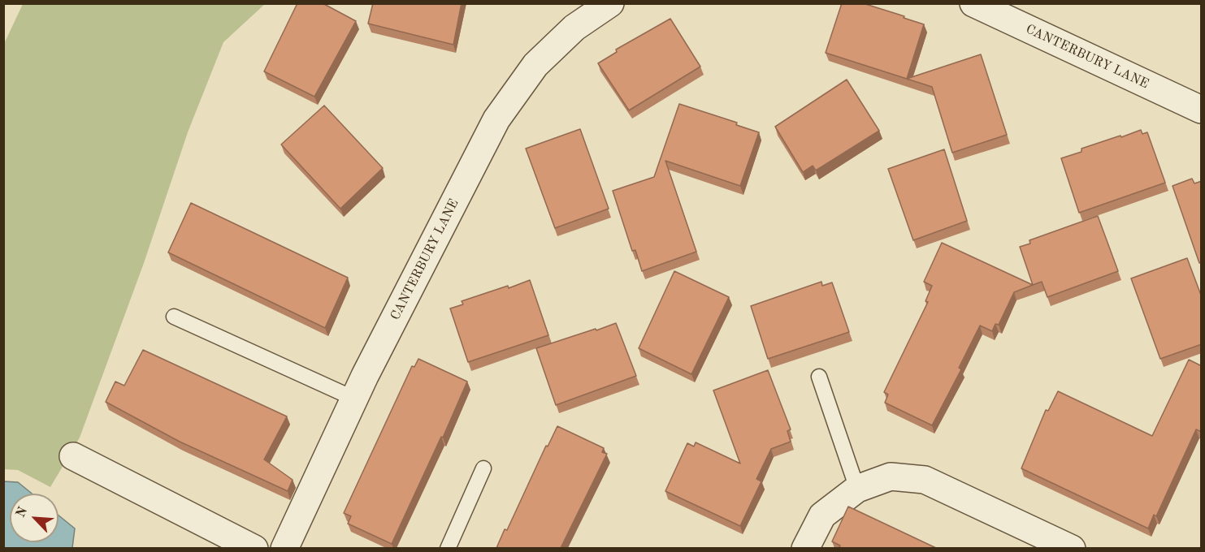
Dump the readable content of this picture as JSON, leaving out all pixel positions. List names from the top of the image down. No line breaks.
{"streets":{"street":["CANTERBURY LANE"]},"north":"top left"}
